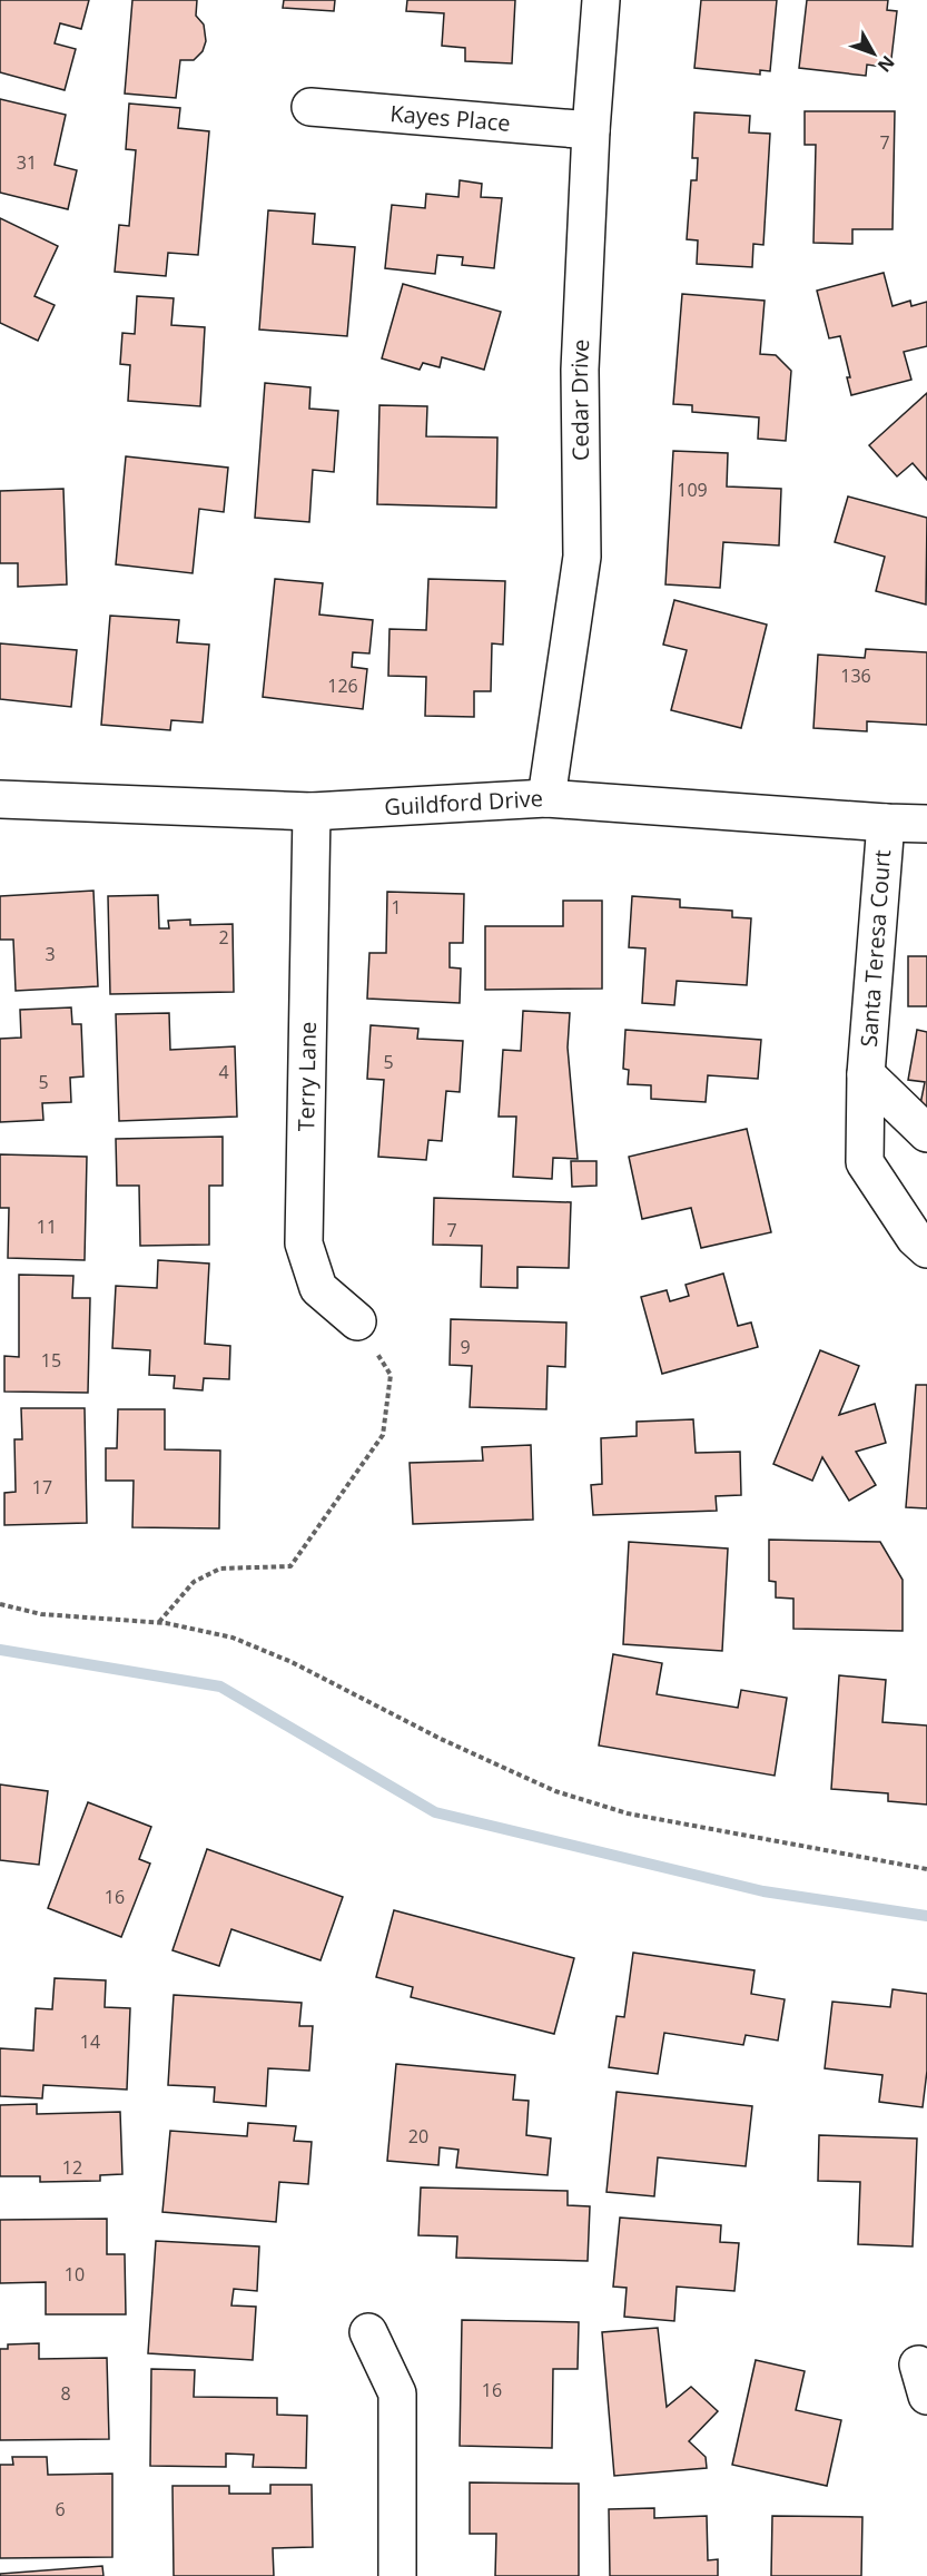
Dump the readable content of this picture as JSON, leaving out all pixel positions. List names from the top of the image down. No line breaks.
{"streets":{"street":["Kayes Place","Cedar Drive","Guildford Drive","Santa Teresa Court","Terry Lane"]},"crossings":[["Kayes Place","Cedar Drive"],["Cedar Drive","Guildford Drive"],["Guildford Drive","Santa Teresa Court"],["Guildford Drive","Terry Lane"]],"house_numbers":["7","31","109","136","126","1","2","3","5","4","5","11","7","9","15","17","16","14","20","12","10","16","8","6"],"north":"bottom right"}
